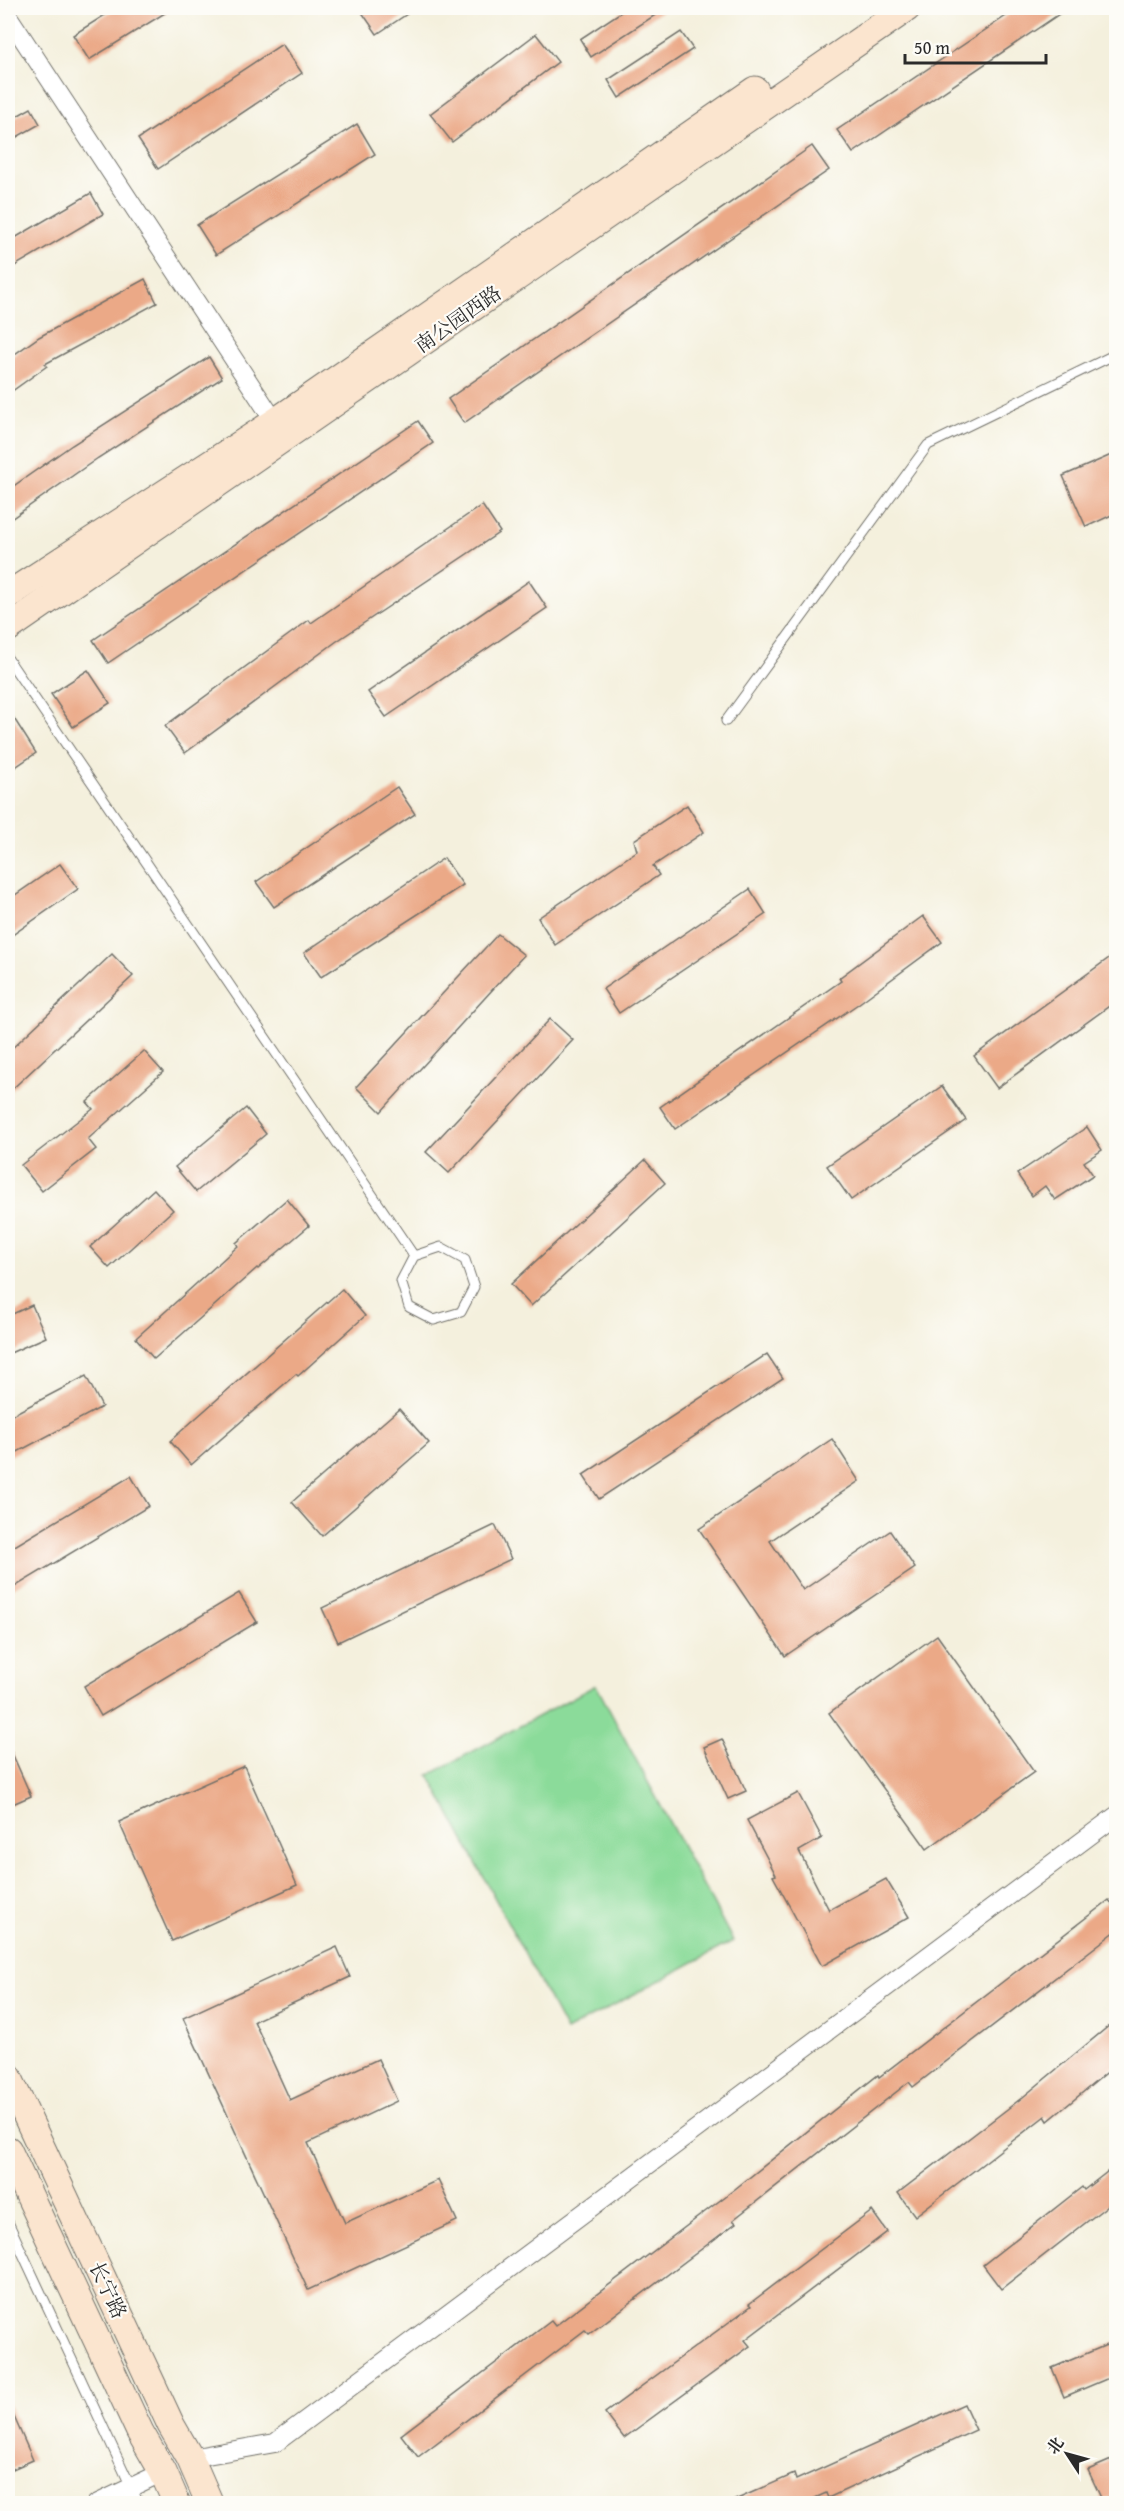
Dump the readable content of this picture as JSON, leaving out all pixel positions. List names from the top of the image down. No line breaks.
{"streets":{"main road":["南公园西路","长宁路"]},"scale_bar":"50 m","north":"top left"}
